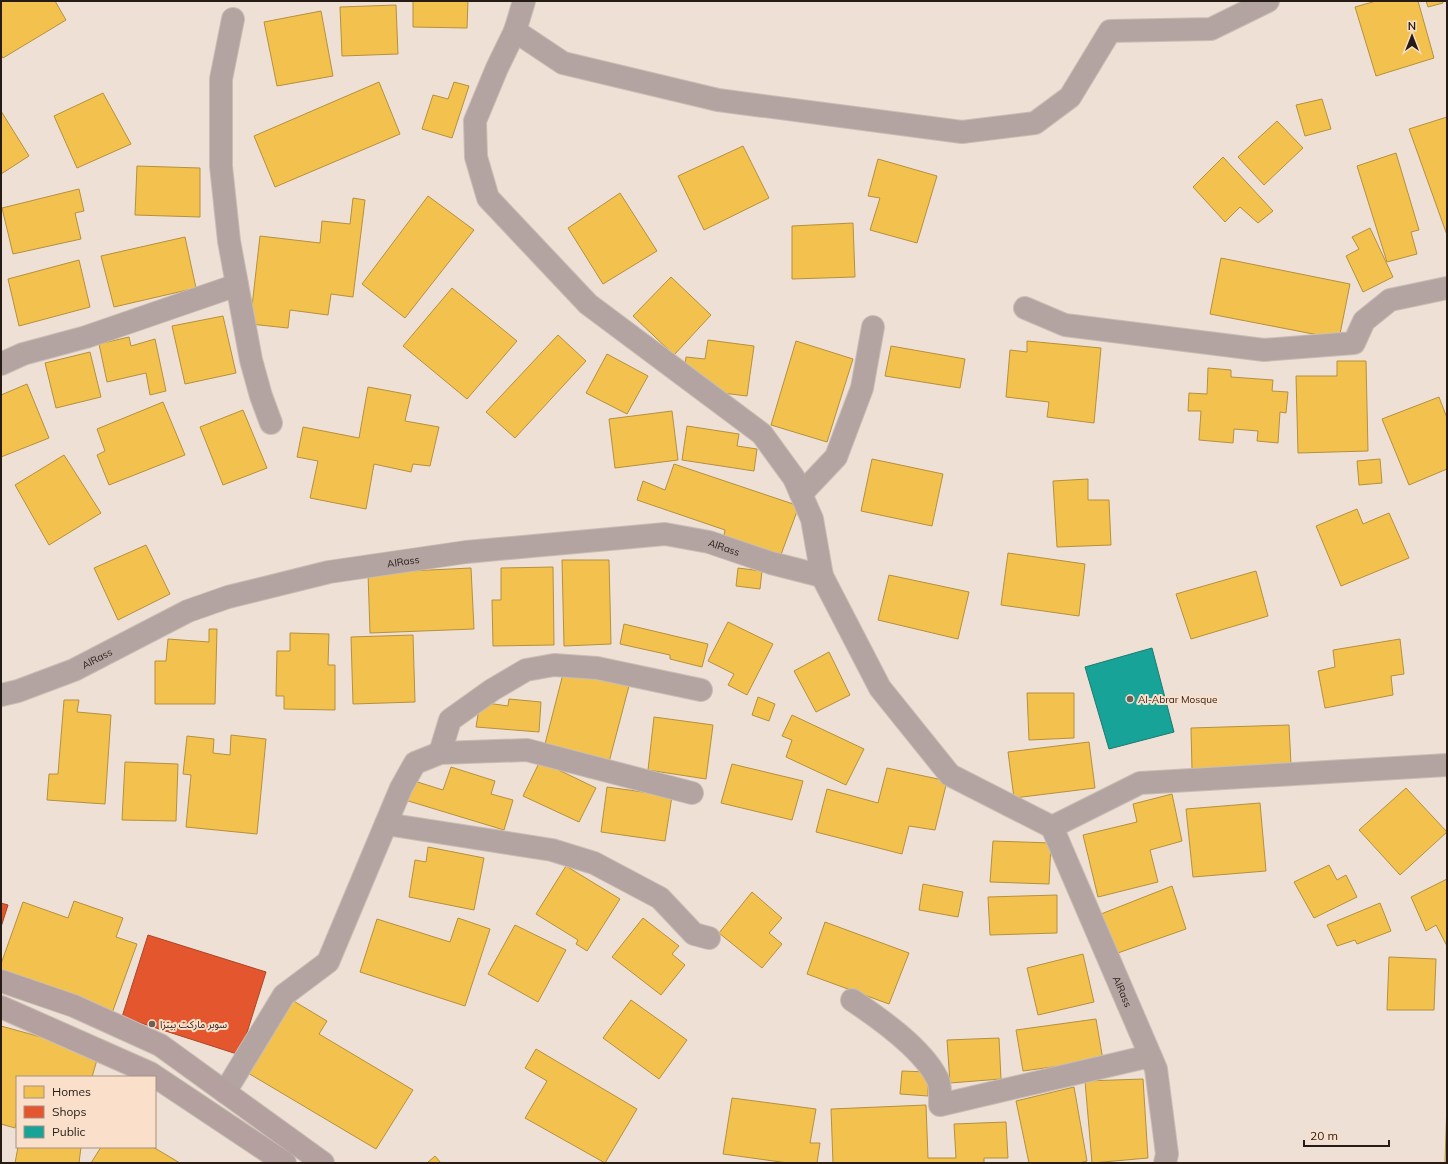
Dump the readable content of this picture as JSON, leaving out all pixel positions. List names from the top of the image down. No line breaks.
{"streets":{"street":["AlRass"]},"places":["Al-Abrar Mosque","سوبر ماركت بيتزا"],"legend":["Homes","Shops","Public"],"scale_bar":"20 m","north":"top"}
